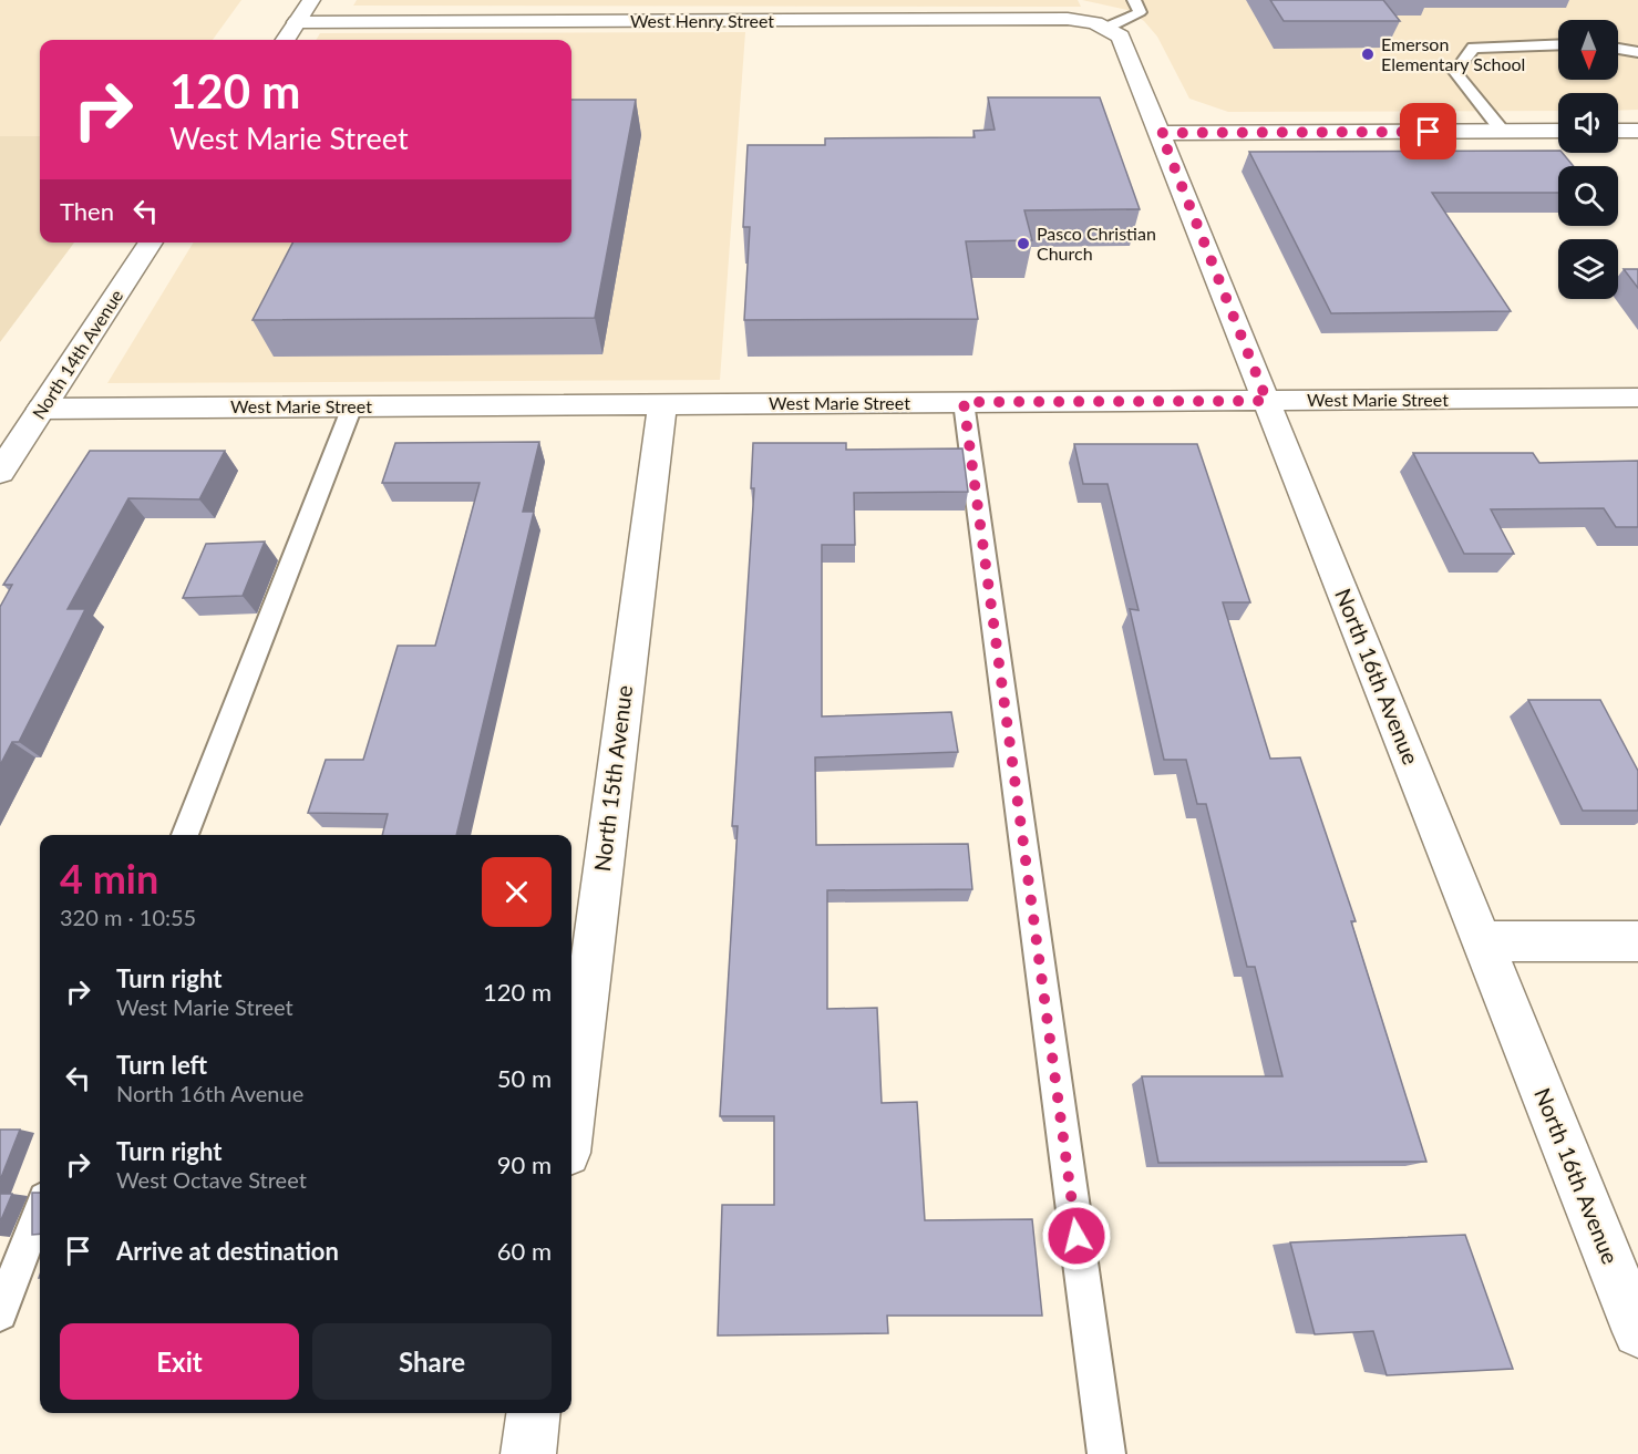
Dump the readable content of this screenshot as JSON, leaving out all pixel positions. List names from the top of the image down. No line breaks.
{"streets":{"street":["West Henry Street","North 14th Avenue","West Marie Street","North 16th Avenue","North 15th Avenue"]},"crossings":[["West Henry Street","North 16th Avenue"],["North 14th Avenue","West Marie Street"],["West Marie Street","North 16th Avenue"],["West Marie Street","North 15th Avenue"]],"places":["Emerson Elementary School","Pasco Christian Church"],"north":"bottom","page":{"turn":["120 m","West Marie Street"],"then":"Then","heading":["4 min","320 m · 10:55"],"list":[{"name":"Turn right","note":"West Marie Street","value":"120 m"},{"name":"Turn left","note":"North 16th Avenue","value":"50 m"},{"name":"Turn right","note":"West Octave Street","value":"90 m"},{"name":"Arrive at destination","value":"60 m"}],"buttons":["Exit","Share"]}}
